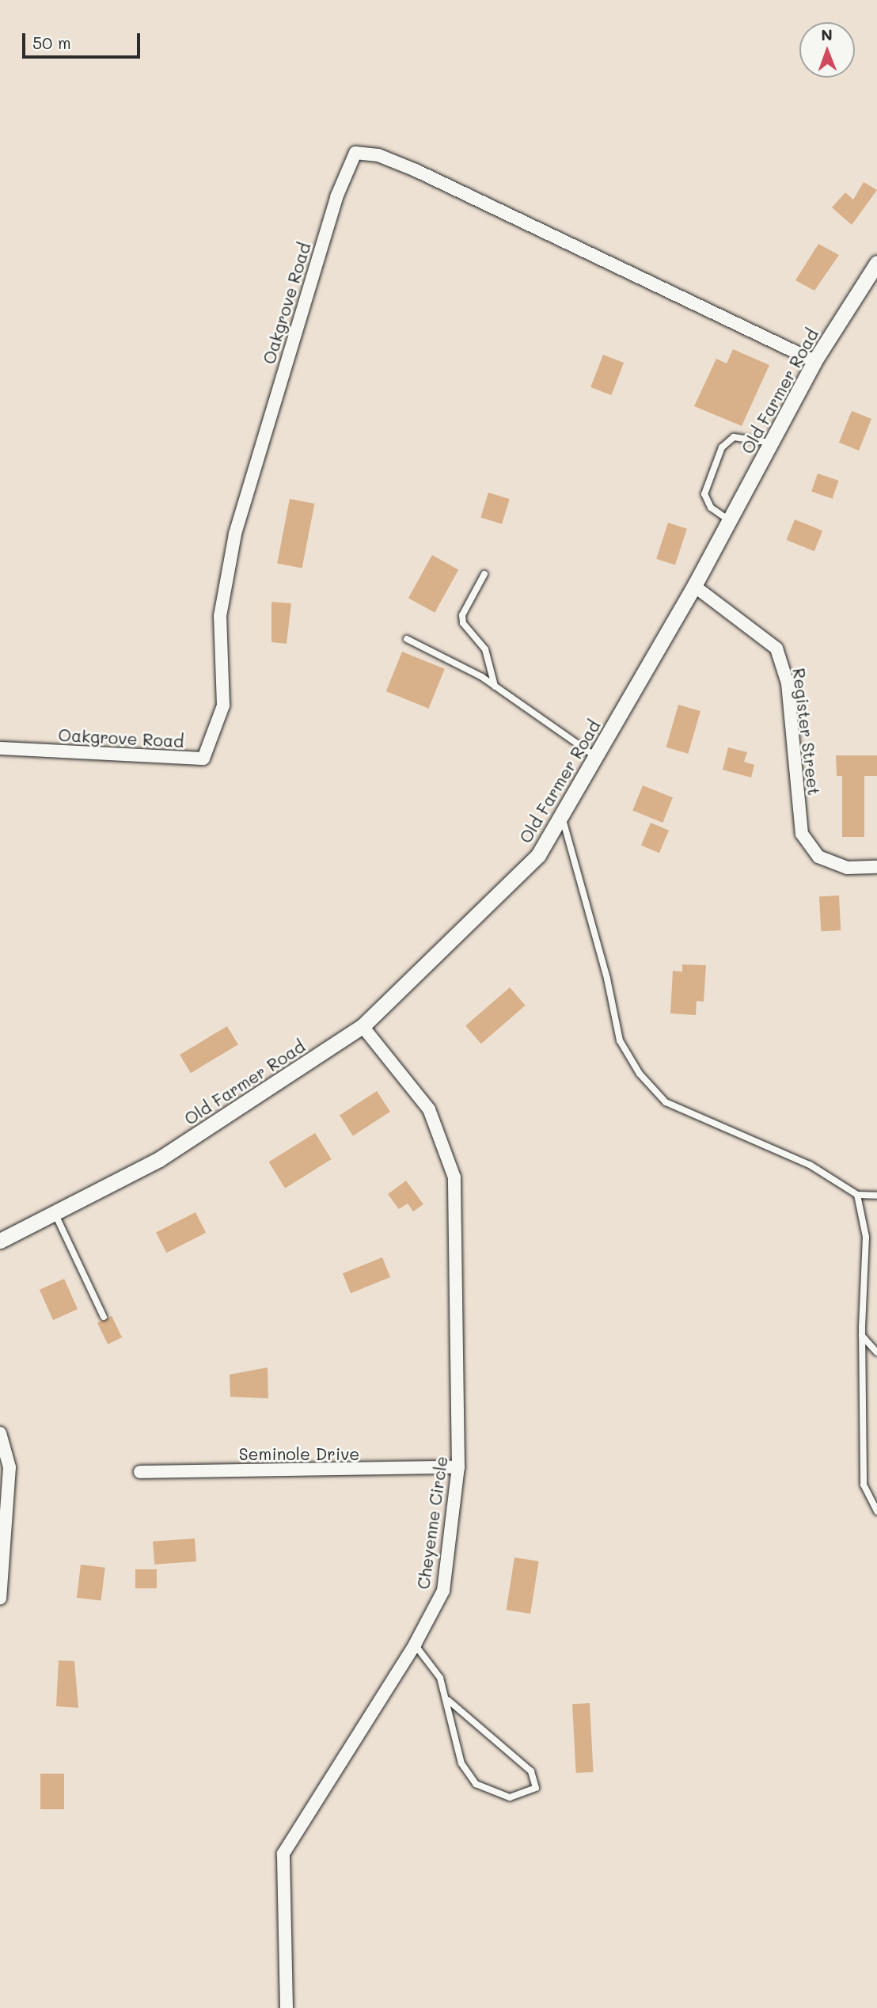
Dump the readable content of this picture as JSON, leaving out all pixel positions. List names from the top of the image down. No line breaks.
{"streets":{"street":["Oakgrove Road","Old Farmer Road","Register Street","Seminole Drive","Cheyenne Circle"]},"crossings":[["Oakgrove Road","Old Farmer Road"],["Old Farmer Road","Register Street"],["Old Farmer Road","Cheyenne Circle"],["Seminole Drive","Cheyenne Circle"]],"scale_bar":"50 m","north":"top"}
